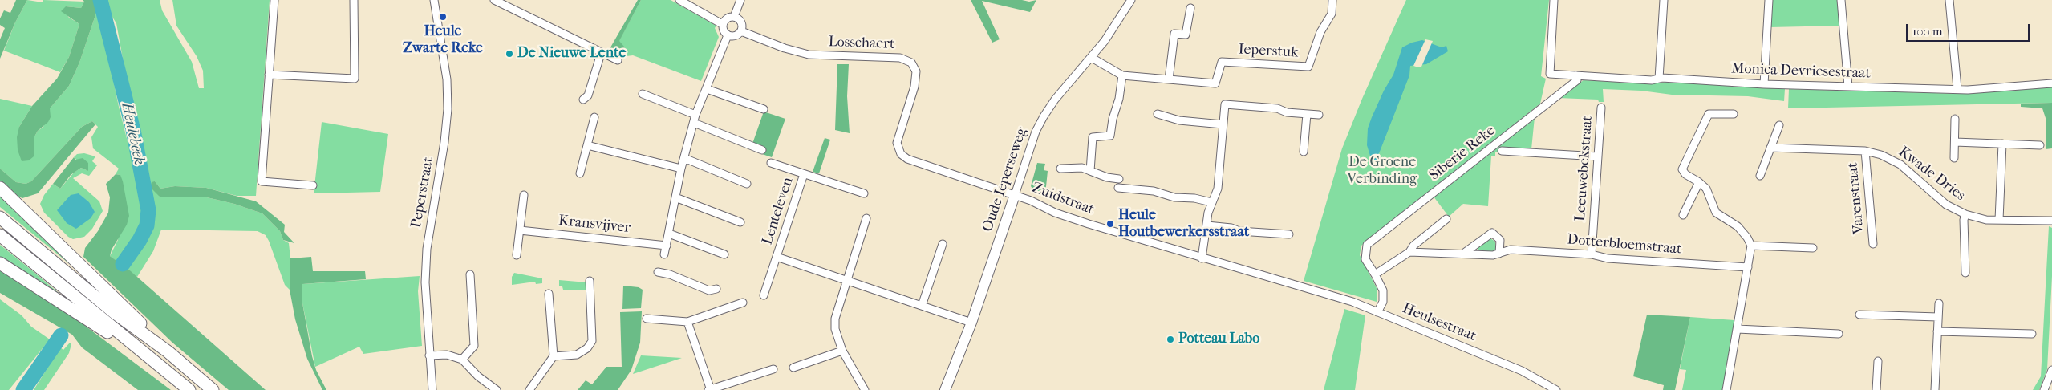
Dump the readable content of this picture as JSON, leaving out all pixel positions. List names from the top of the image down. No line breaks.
{"streets":{"street":["Losschaert","Ieperstuk","Monica Devriesestraat","Siberie Reke","Leeuwebekstraat","Kwade Dries","Oude Ieperseweg","Peperstraat","Varenstraat","Zuidstraat","Lenteleven","Kransvijver","Dotterbloemstraat","Heulsestraat"]},"crossings":[["Losschaert","Oude Ieperseweg"],["Losschaert","Zuidstraat"],["Ieperstuk","Oude Ieperseweg"],["Monica Devriesestraat","Siberie Reke"],["Leeuwebekstraat","Dotterbloemstraat"],["Kwade Dries","Varenstraat"],["Oude Ieperseweg","Zuidstraat"],["Oude Ieperseweg","Lenteleven"],["Zuidstraat","Heulsestraat"]],"water":["Heulebeek"],"parks":["De Groene Verbinding"],"places":["Heule Zwarte Reke","De Nieuwe Lente","Heule Houtbewerkersstraat","Potteau Labo"],"scale_bar":"100 m"}
